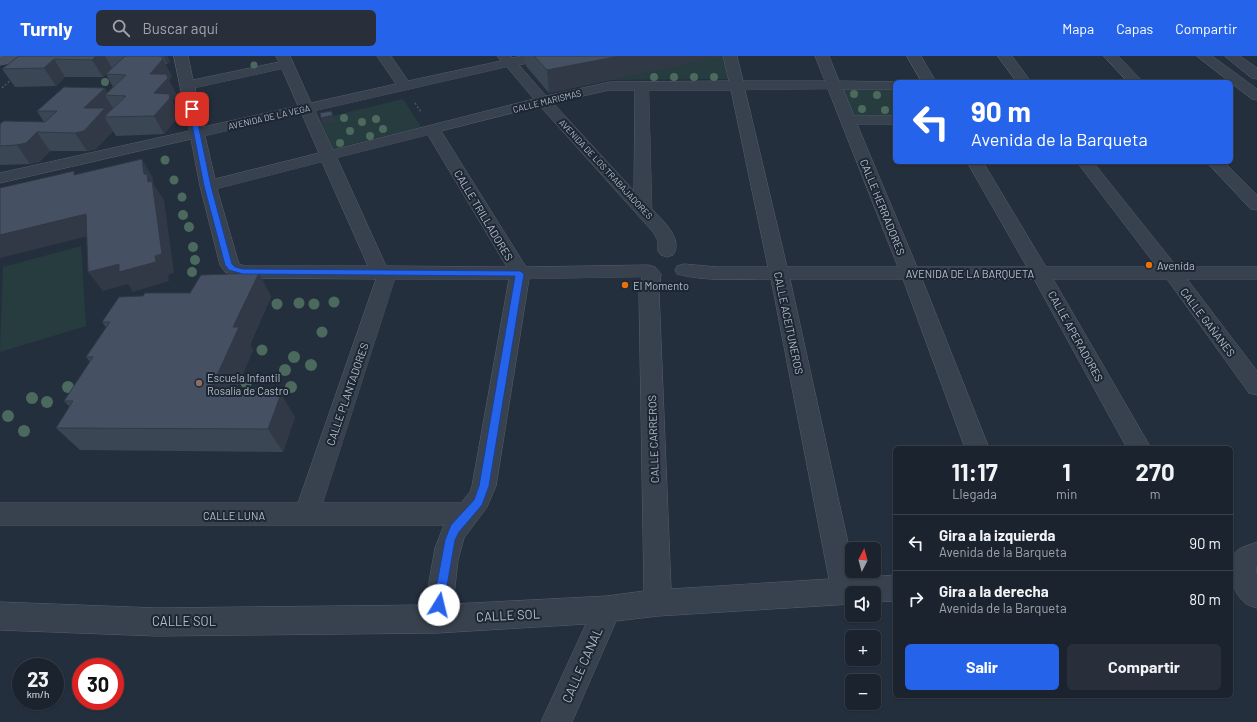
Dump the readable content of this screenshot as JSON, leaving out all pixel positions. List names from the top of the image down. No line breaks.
{"streets":{"street":["CALLE MARISMAS","AVENIDA DE LA VEGA","AVENIDA DE LOS TRABAJADORES","CALLE HERRADORES","CALLE TRILLADORES","AVENIDA DE LA BARQUETA","CALLE GAÑANES","CALLE ACEITUNEROS","CALLE APERADORES","CALLE PLANTADORES","CALLE CARREROS","CALLE LUNA","CALLE SOL","CALLE CANAL"]},"crossings":[["CALLE MARISMAS","AVENIDA DE LOS TRABAJADORES"],["CALLE MARISMAS","CALLE HERRADORES"],["CALLE MARISMAS","CALLE TRILLADORES"],["CALLE MARISMAS","CALLE ACEITUNEROS"],["AVENIDA DE LA VEGA","AVENIDA DE LOS TRABAJADORES"],["AVENIDA DE LOS TRABAJADORES","AVENIDA DE LA BARQUETA"],["AVENIDA DE LOS TRABAJADORES","CALLE CARREROS"],["CALLE HERRADORES","AVENIDA DE LA BARQUETA"],["AVENIDA DE LA BARQUETA","CALLE GAÑANES"],["AVENIDA DE LA BARQUETA","CALLE ACEITUNEROS"],["AVENIDA DE LA BARQUETA","CALLE APERADORES"],["AVENIDA DE LA BARQUETA","CALLE CARREROS"],["CALLE ACEITUNEROS","CALLE SOL"],["CALLE PLANTADORES","CALLE LUNA"],["CALLE CARREROS","CALLE SOL"],["CALLE SOL","CALLE CANAL"]],"places":["Avenida","El Momento","Escuela Infantil Rosalía de Castro"],"north":"top","page":{"header":"Turnly","search":"Buscar aquí","nav":["Mapa","Capas","Compartir"],"turn":["90 m","Avenida de la Barqueta"],"eta":["11:17","Llegada","1","min","270","m"],"list":[{"name":"Gira a la izquierda","note":"Avenida de la Barqueta","value":"90 m"},{"name":"Gira a la derecha","note":"Avenida de la Barqueta","value":"80 m"}],"map_buttons":["+","−"],"buttons":["Salir","Compartir"],"speed":"23 km/h","limit":"30"}}
